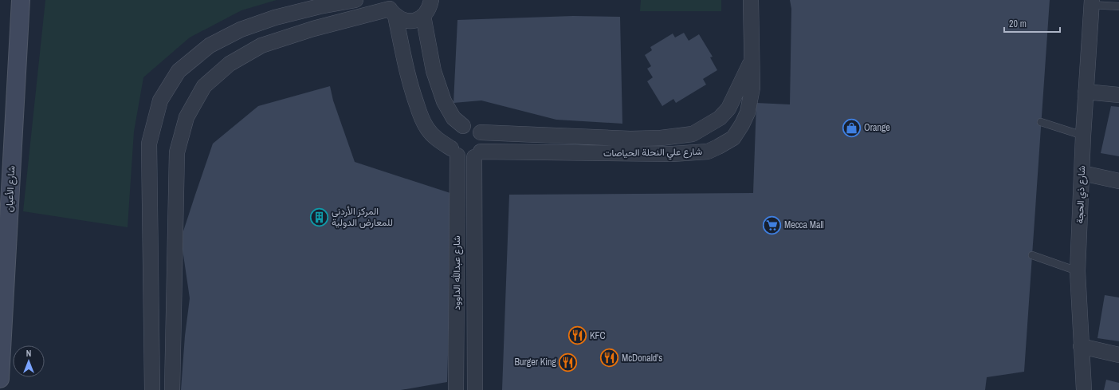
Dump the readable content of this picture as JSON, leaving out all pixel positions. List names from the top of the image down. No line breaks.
{"streets":{"street":["شارع علي النحلة الحياصات","شارع الأعيان","شارع ذي الحجة","شارع عبدالله الداوود"]},"crossings":[["شارع علي النحلة الحياصات","شارع عبدالله الداوود"]],"places":{"shop":["Orange"],"building":["المركز الأردني للمعارض الدولية"],"supermarket":["Mecca Mall"],"restaurant":["KFC","McDonald's","Burger King"]},"scale_bar":"20 m","north":"top"}
